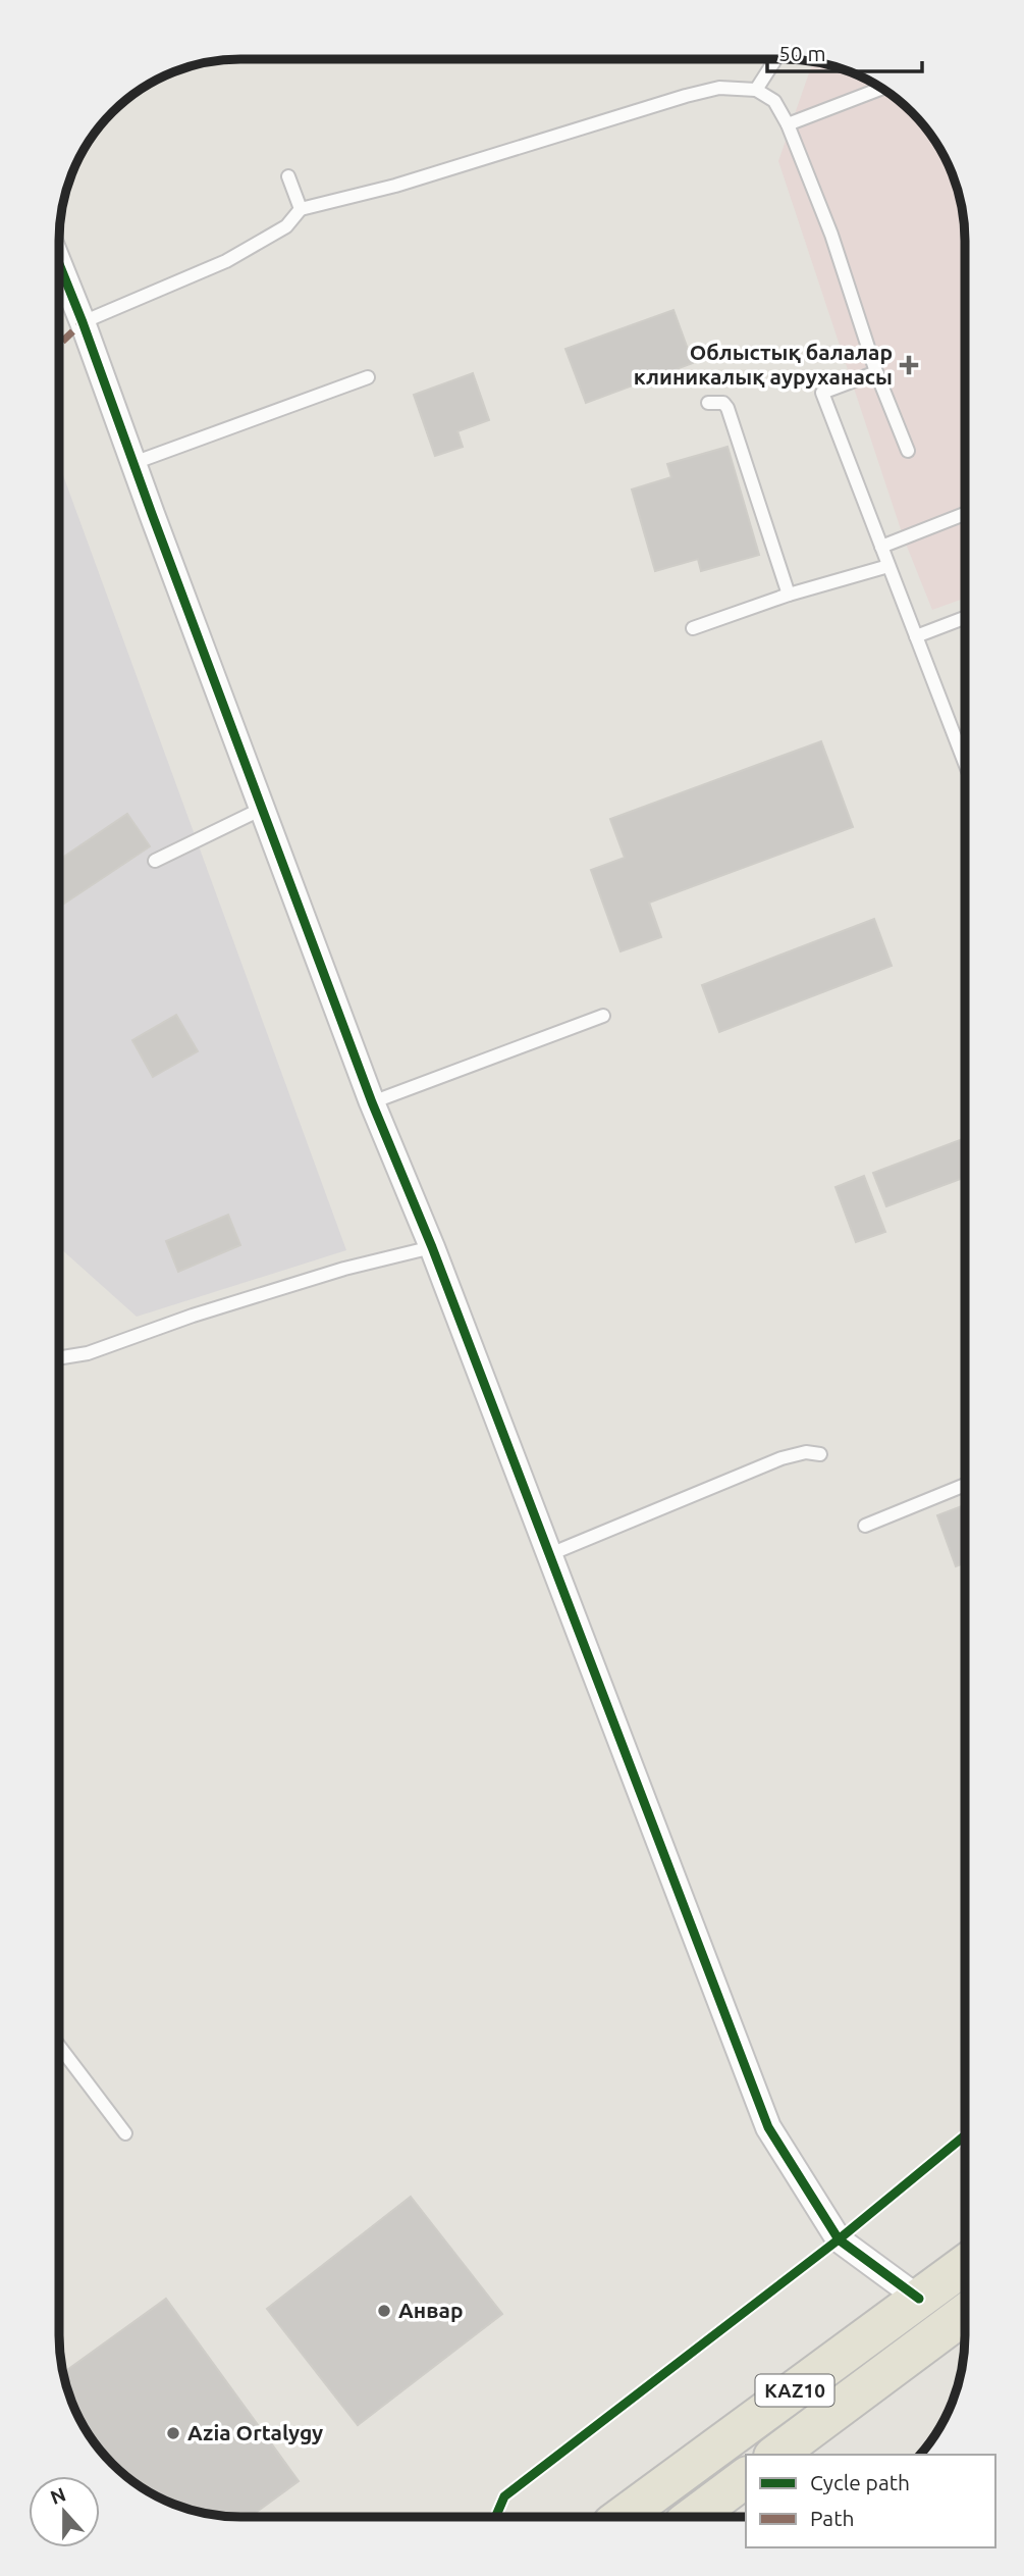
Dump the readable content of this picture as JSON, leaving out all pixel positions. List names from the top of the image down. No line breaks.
{"streets":{"main road":["KAZ10"]},"places":{"health":["Облыстық балалар клиникалық ауруханасы"],"other":["Анвар","Azia Ortalygy"]},"legend":["Cycle path","Path"],"scale_bar":"50 m","north":"top"}
